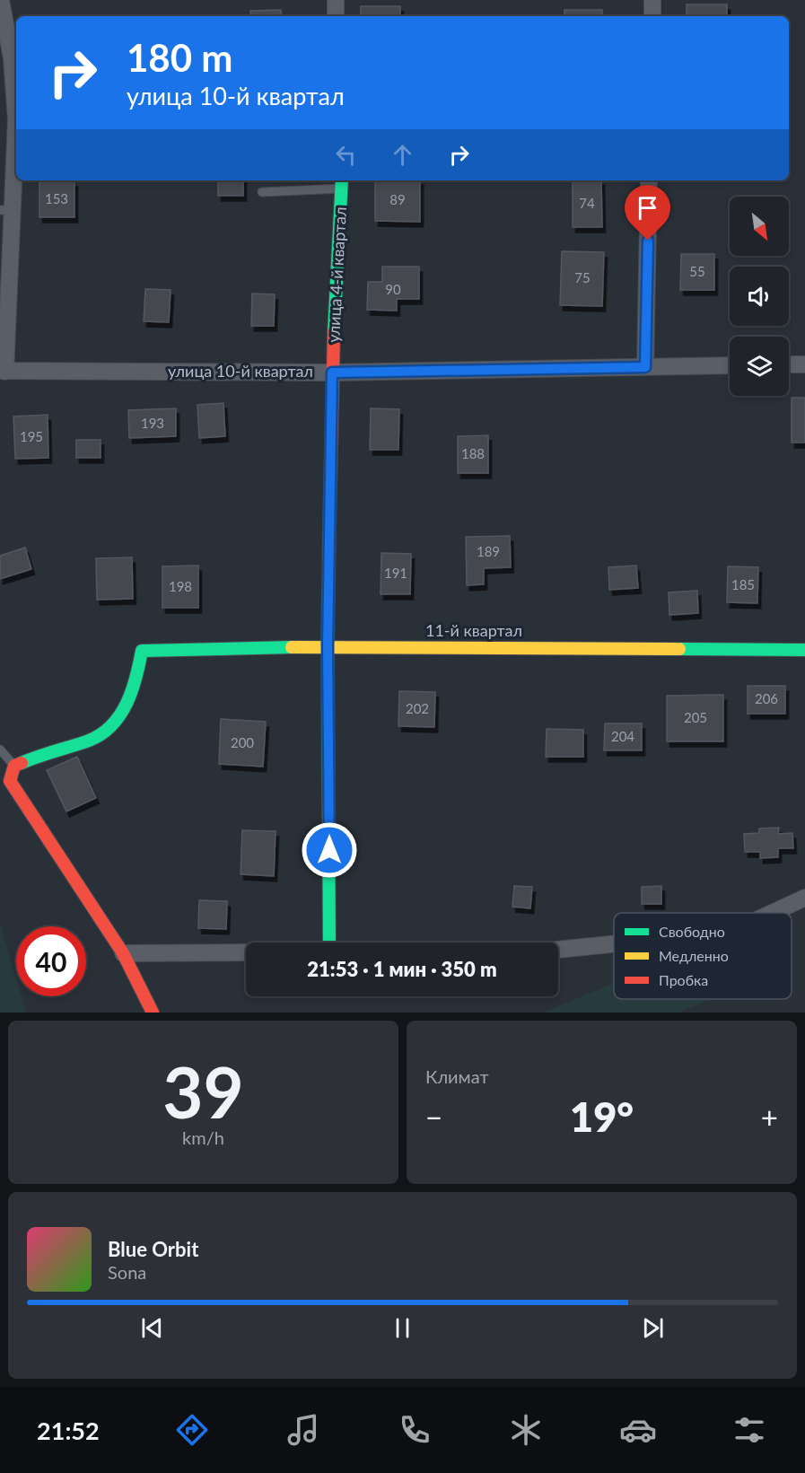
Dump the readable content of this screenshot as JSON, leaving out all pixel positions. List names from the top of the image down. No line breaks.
{"streets":{"street":["улица 4-й квартал","улица 10-й квартал","11-й квартал"]},"crossings":[["улица 4-й квартал","улица 10-й квартал"],["улица 4-й квартал","11-й квартал"]],"house_numbers":["153","89","74","55","75","90","193","195","188","189","191","185","198","206","202","205","204","200"],"legend":["Свободно","Медленно","Пробка"],"north":"bottom right","page":{"turn":["180 m","улица 10-й квартал"],"limit":"40","trip":"21:53 · 1 мин · 350 m","tile":[["39","km/h"],"Климат"],"heat":["−","19°","+"],"song":["Blue Orbit","Sona"],"tabs":"21:52"}}
